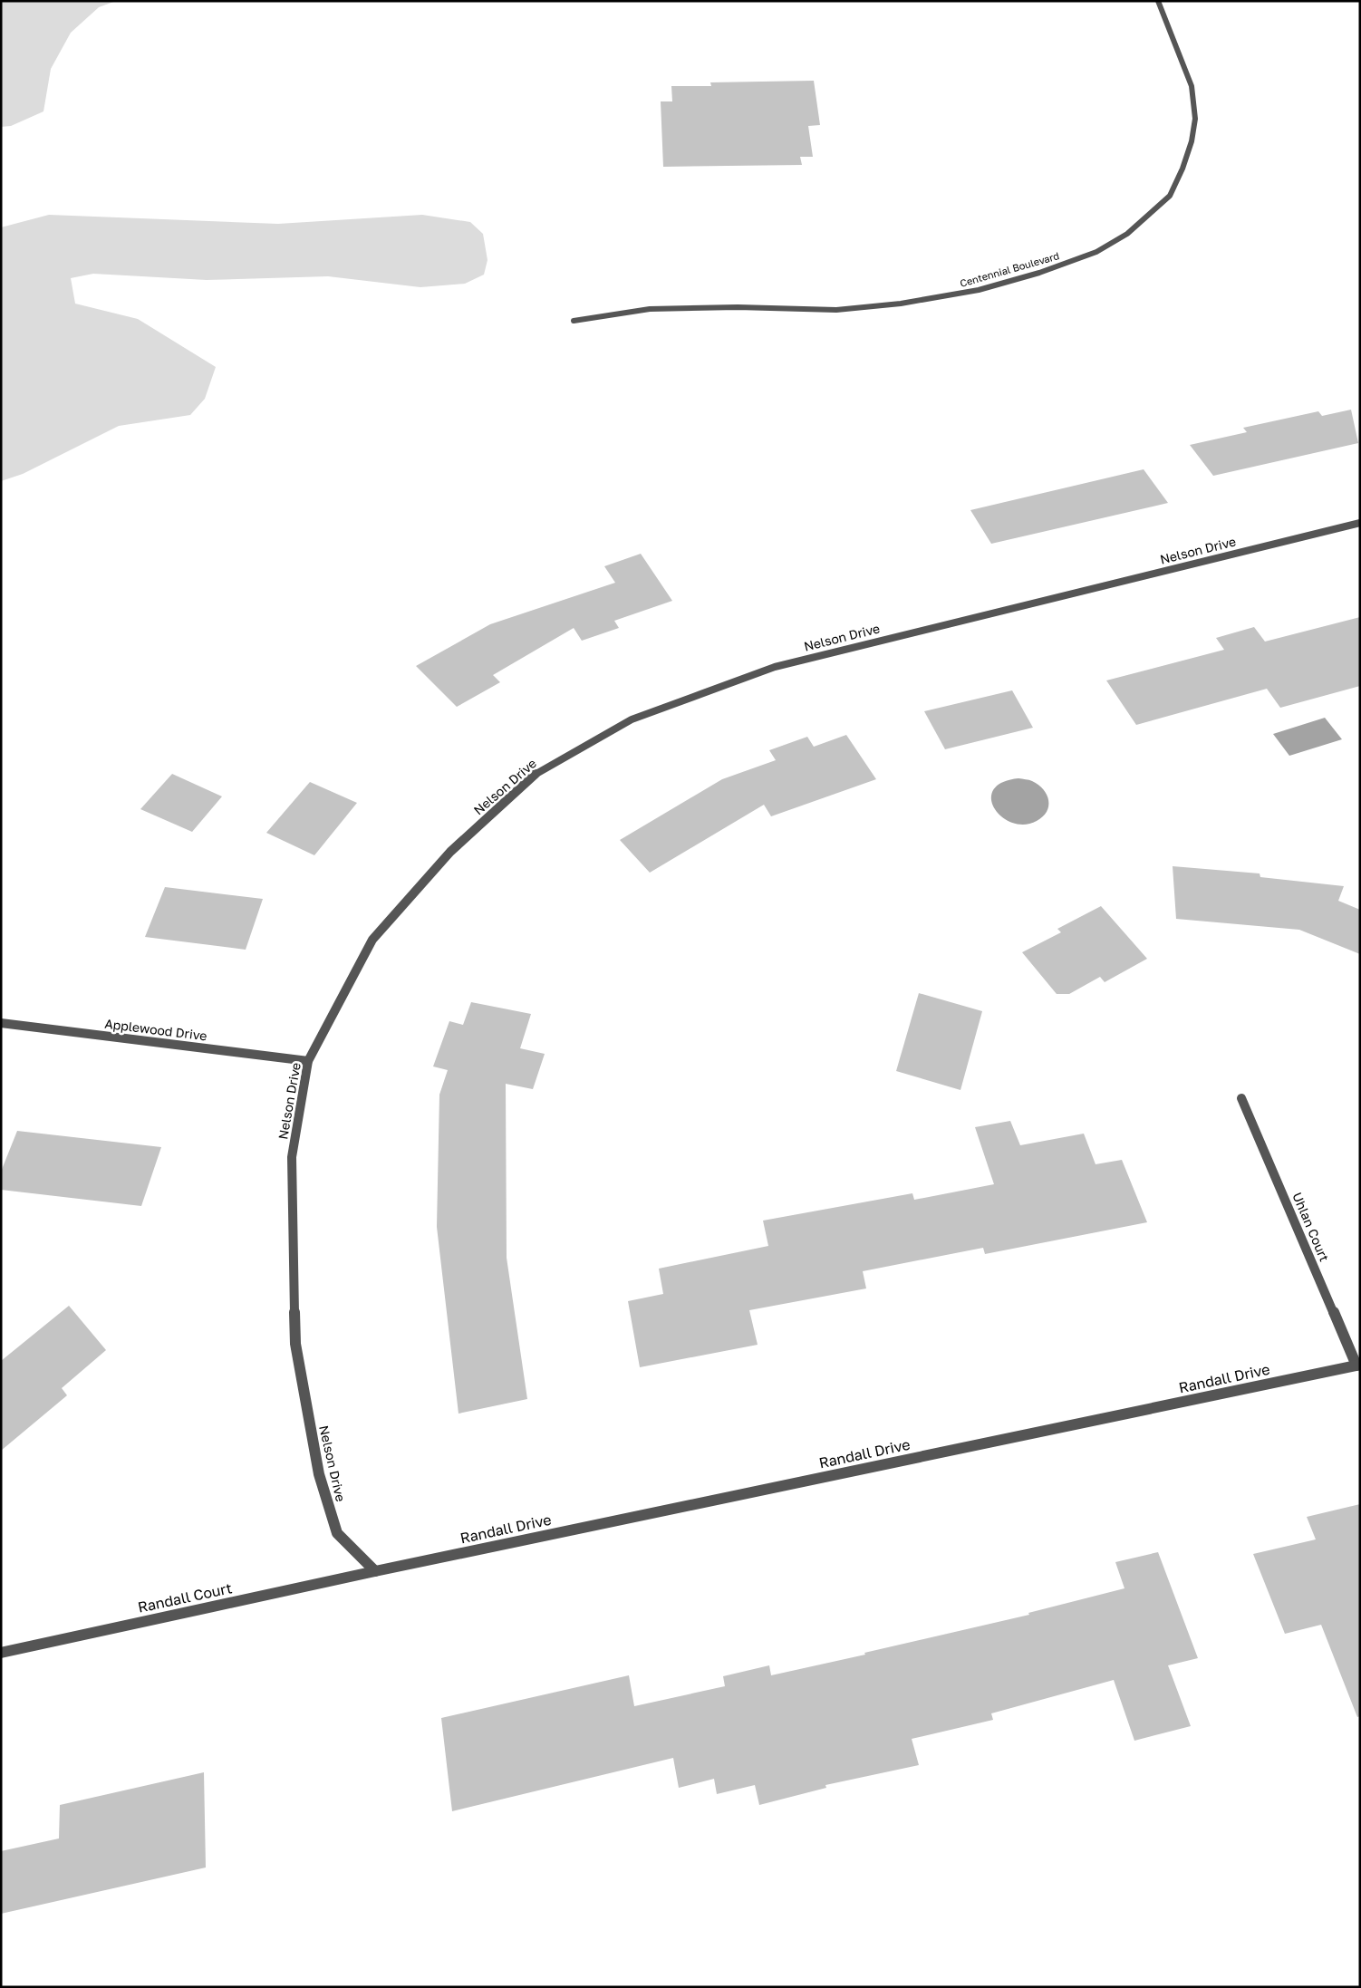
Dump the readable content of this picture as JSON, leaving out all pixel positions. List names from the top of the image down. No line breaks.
{"streets":{"street":["Centennial Boulevard","Nelson Drive","Applewood Drive","Uhlan Court","Randall Drive","Randall Court"]},"crossings":[["Nelson Drive","Applewood Drive"],["Nelson Drive","Randall Drive"],["Nelson Drive","Randall Court"],["Uhlan Court","Randall Drive"],["Randall Drive","Randall Court"]]}
